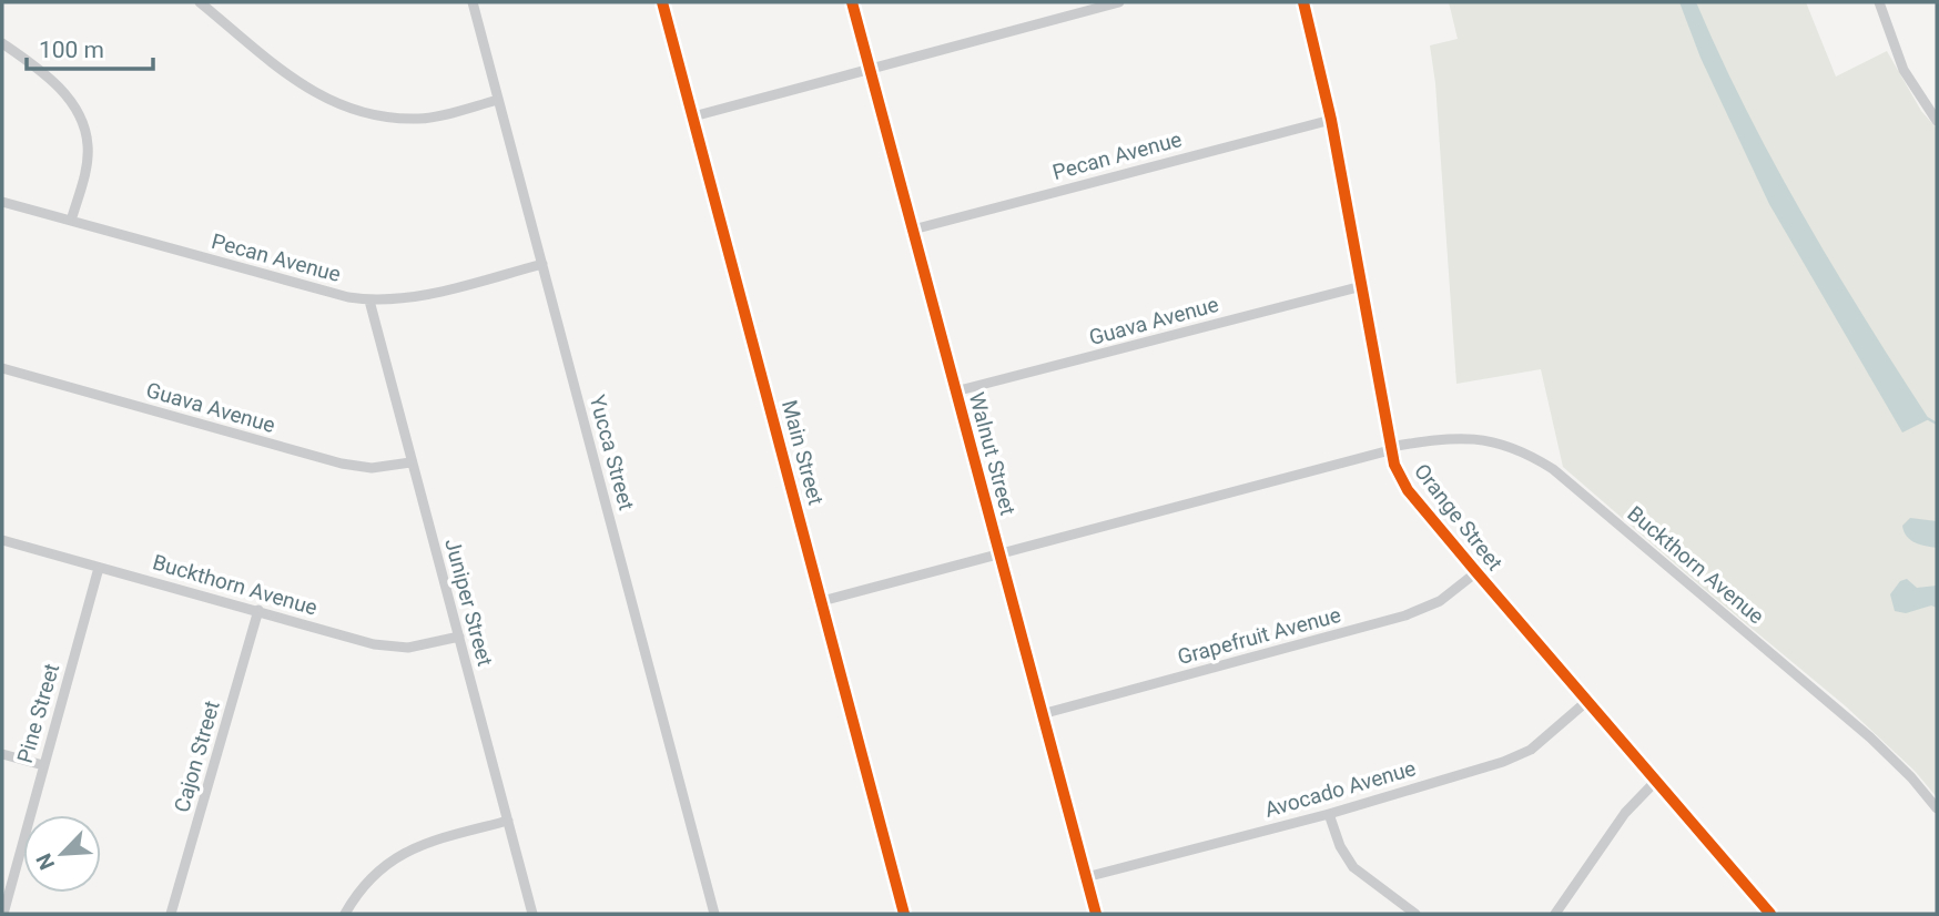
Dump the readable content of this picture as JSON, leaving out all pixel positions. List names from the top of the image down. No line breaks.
{"streets":{"main road":["Main Street"],"street":["Pecan Avenue","Guava Avenue","Yucca Street","Walnut Street","Orange Street","Buckthorn Avenue","Juniper Street","Grapefruit Avenue","Pine Street","Cajon Street","Avocado Avenue"]},"crossings":[["Pecan Avenue","Yucca Street"],["Pecan Avenue","Walnut Street"],["Pecan Avenue","Orange Street"],["Pecan Avenue","Juniper Street"],["Guava Avenue","Walnut Street"],["Guava Avenue","Orange Street"],["Guava Avenue","Juniper Street"],["Main Street","Buckthorn Avenue"],["Walnut Street","Buckthorn Avenue"],["Walnut Street","Grapefruit Avenue"],["Walnut Street","Avocado Avenue"],["Orange Street","Buckthorn Avenue"],["Orange Street","Grapefruit Avenue"],["Orange Street","Avocado Avenue"],["Buckthorn Avenue","Juniper Street"],["Buckthorn Avenue","Pine Street"],["Buckthorn Avenue","Cajon Street"]],"scale_bar":"100 m","north":"bottom left"}
